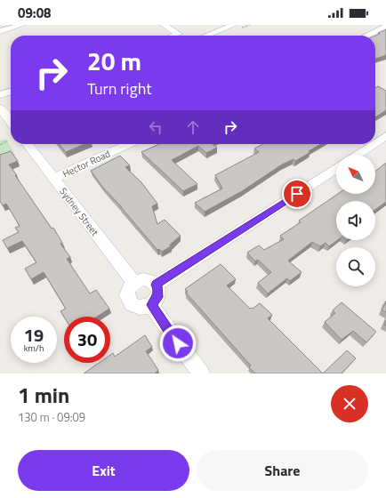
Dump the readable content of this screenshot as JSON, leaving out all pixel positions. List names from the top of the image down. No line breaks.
{"streets":{"street":["Hector Road","Sydney Street"]},"crossings":[["Hector Road","Sydney Street"]],"north":"top left","page":{"status":"09:08","turn":["20 m","Turn right"],"speed":"19 km/h","limit":"30","heading":["1 min","130 m · 09:09"],"buttons":["Exit","Share"]}}
